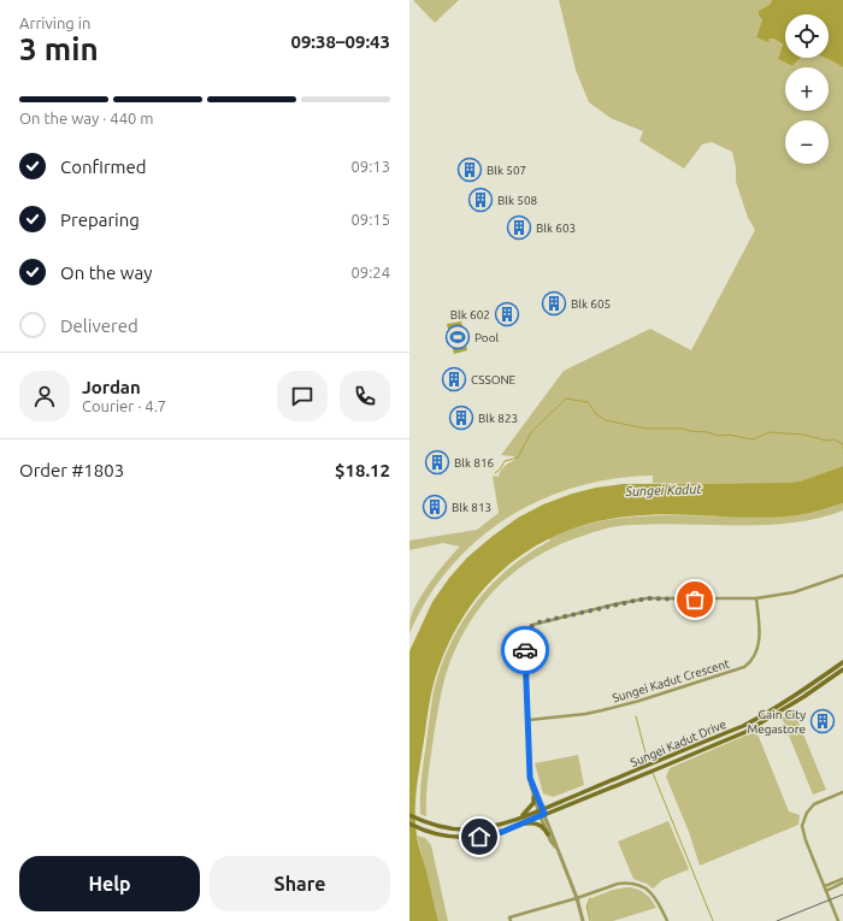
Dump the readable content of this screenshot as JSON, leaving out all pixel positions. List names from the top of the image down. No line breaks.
{"streets":{"main road":["Sungei Kadut Drive"],"street":["Sungei Kadut Crescent"]},"water":["Sungei Kadut"],"places":{"building":["Blk 507","Blk 508","Blk 603","Blk 605","Blk 602","CSSONE","Blk 823","Blk 816","Blk 813","Gain City Megastore"],"sports":["Pool"]},"page":{"heading":["3 min","Arriving in","09:38–09:43"],"panel":["Jordan","Courier · 4.7","Order #1803","$18.12"],"map_buttons":["+","−"],"bar":"On the way · 440 m","list":[["Confirmed","09:13"],["Preparing","09:15"],["On the way","09:24"],"Delivered"],"buttons":["Help","Share"]}}
